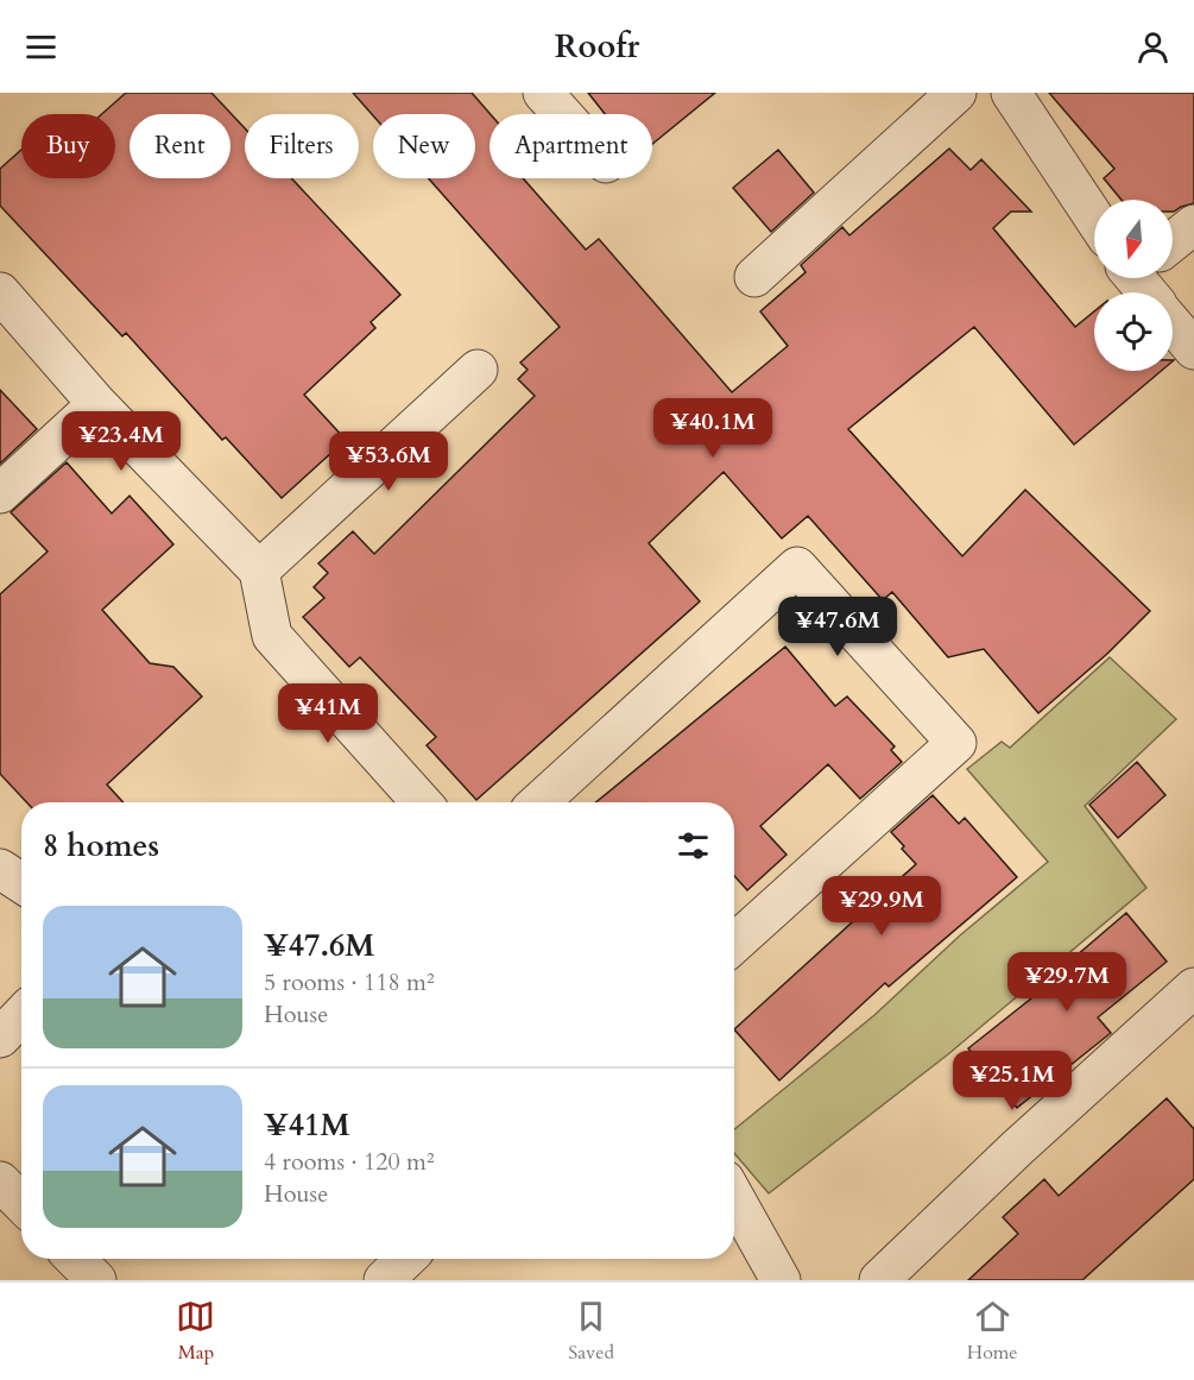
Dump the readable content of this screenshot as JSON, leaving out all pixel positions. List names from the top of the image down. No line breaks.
{"north":"bottom","page":{"header":"Roofr","chip":["Buy","Rent","Filters","New","Apartment"],"price":["¥40.1M","¥23.4M","¥53.6M","¥47.6M","¥41M","¥29.9M","¥29.7M","¥25.1M"],"heading":"8 homes","list":[{"name":"¥47.6M","note":"5 rooms · 118 m² · House"},{"name":"¥41M","note":"4 rooms · 120 m² · House"}],"tabs":["Map","Saved","Home"]}}
